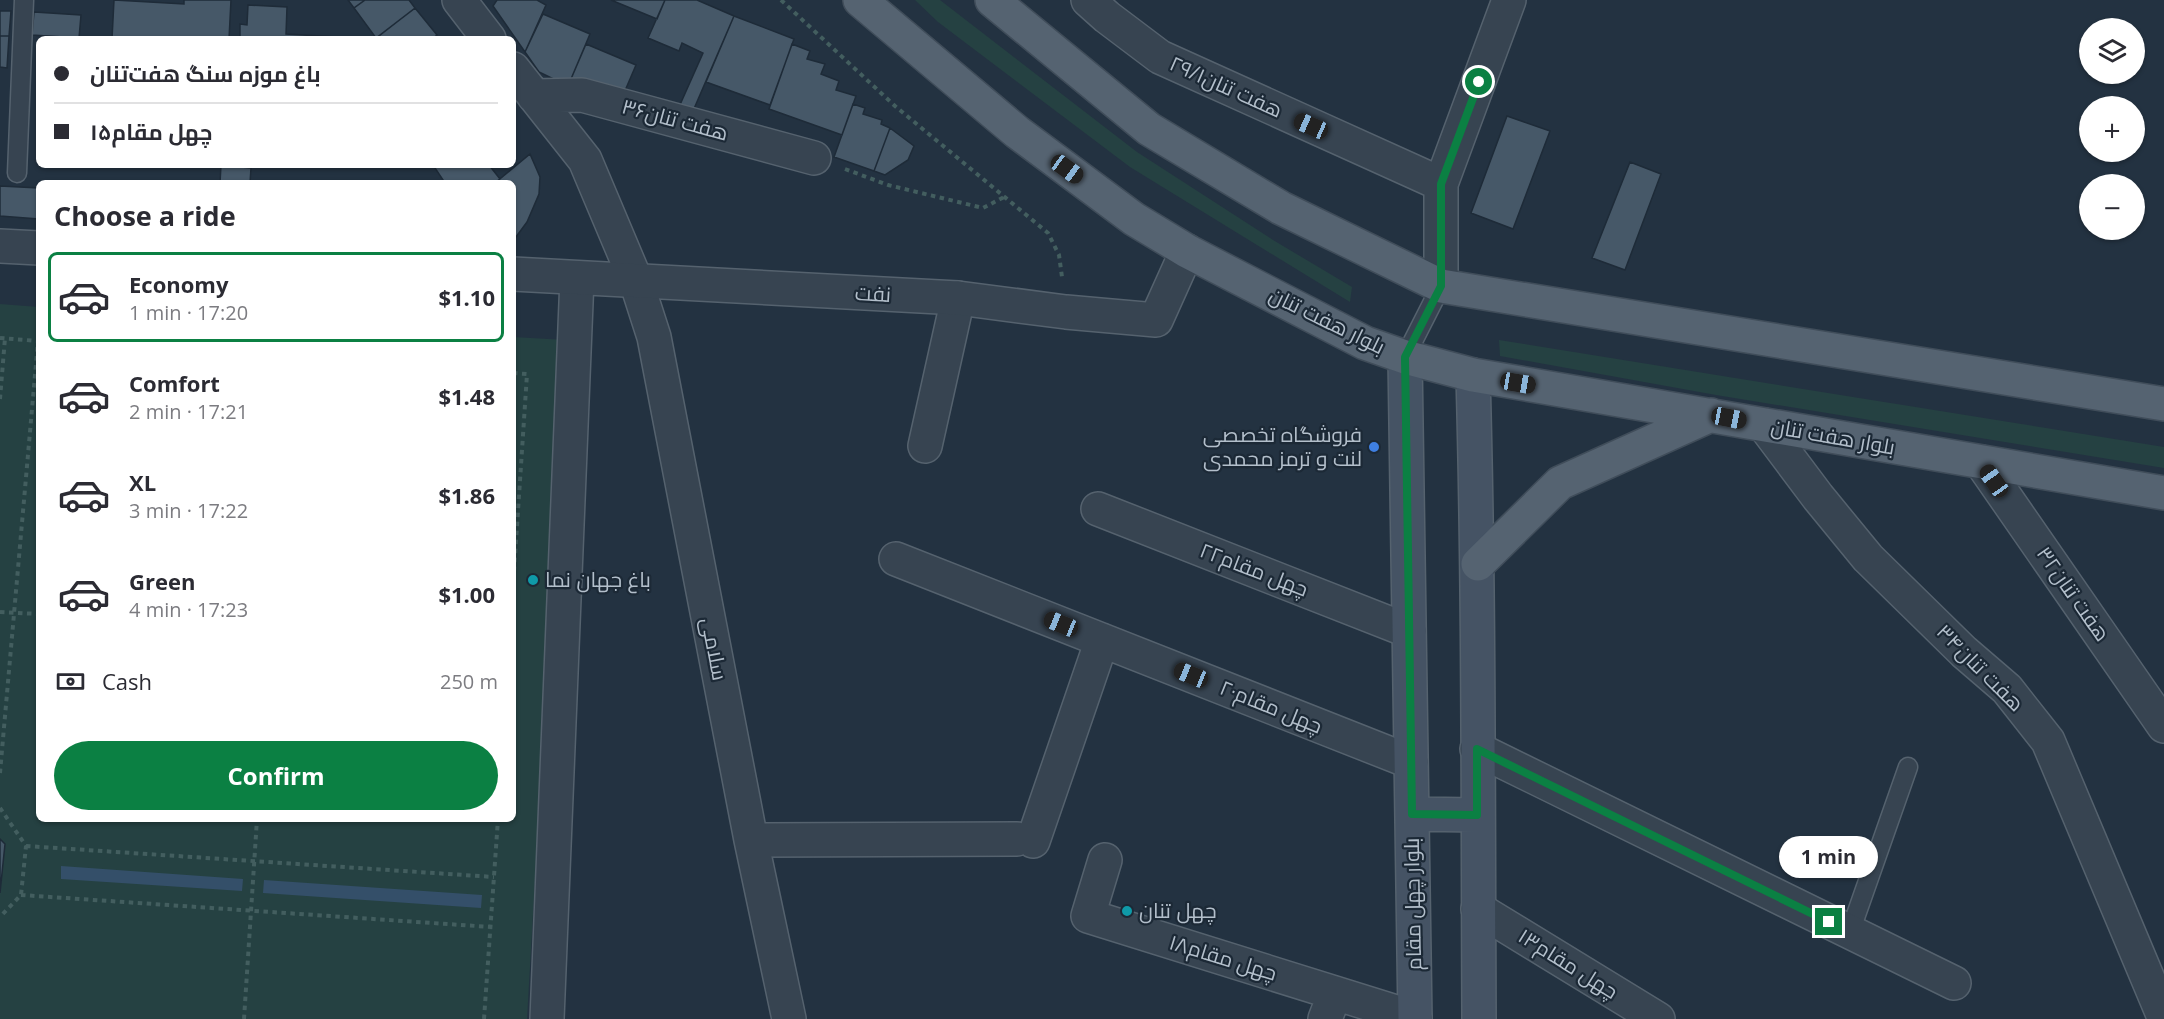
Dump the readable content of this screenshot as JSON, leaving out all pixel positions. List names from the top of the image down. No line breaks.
{"streets":{"main road":["بلوار هفت تنان","بلوار چهل مقام"],"street":["۲۹/۱هفت تنان","هفت تنان۳۶","نفت","چهل مقام۲۲","هفت تنان۳۲","سلامی","هفت تنان۳۴","چهل مقام۲۰","۱۸چهل مقام","چهل مقام۱۳"]},"crossings":[["هفت تنان۳۶","سلامی"],["نفت","بلوار هفت تنان"],["نفت","سلامی"],["بلوار هفت تنان","هفت تنان۳۲"],["بلوار هفت تنان","هفت تنان۳۴"],["بلوار هفت تنان","بلوار چهل مقام"],["چهل مقام۲۲","بلوار چهل مقام"],["چهل مقام۲۰","بلوار چهل مقام"],["بلوار چهل مقام","۱۸چهل مقام"]],"places":["فروشگاه تخصصی لنت و ترمز محمدی","باغ جهان نما","چهل تنان"],"page":{"map_buttons":["+","−"],"banner":["باغ‌ موزه سنگ هفت‌تنان","چهل مقام۱۵"],"heading":"Choose a ride","list":[{"name":"Economy","note":"1 min · 17:20","value":"$1.10"},{"name":"Comfort","note":"2 min · 17:21","value":"$1.48"},{"name":"XL","note":"3 min · 17:22","value":"$1.86"},{"name":"Green","note":"4 min · 17:23","value":"$1.00"}],"pay":["Cash","250 m"],"buttons":"Confirm","bubble":"1 min"}}
